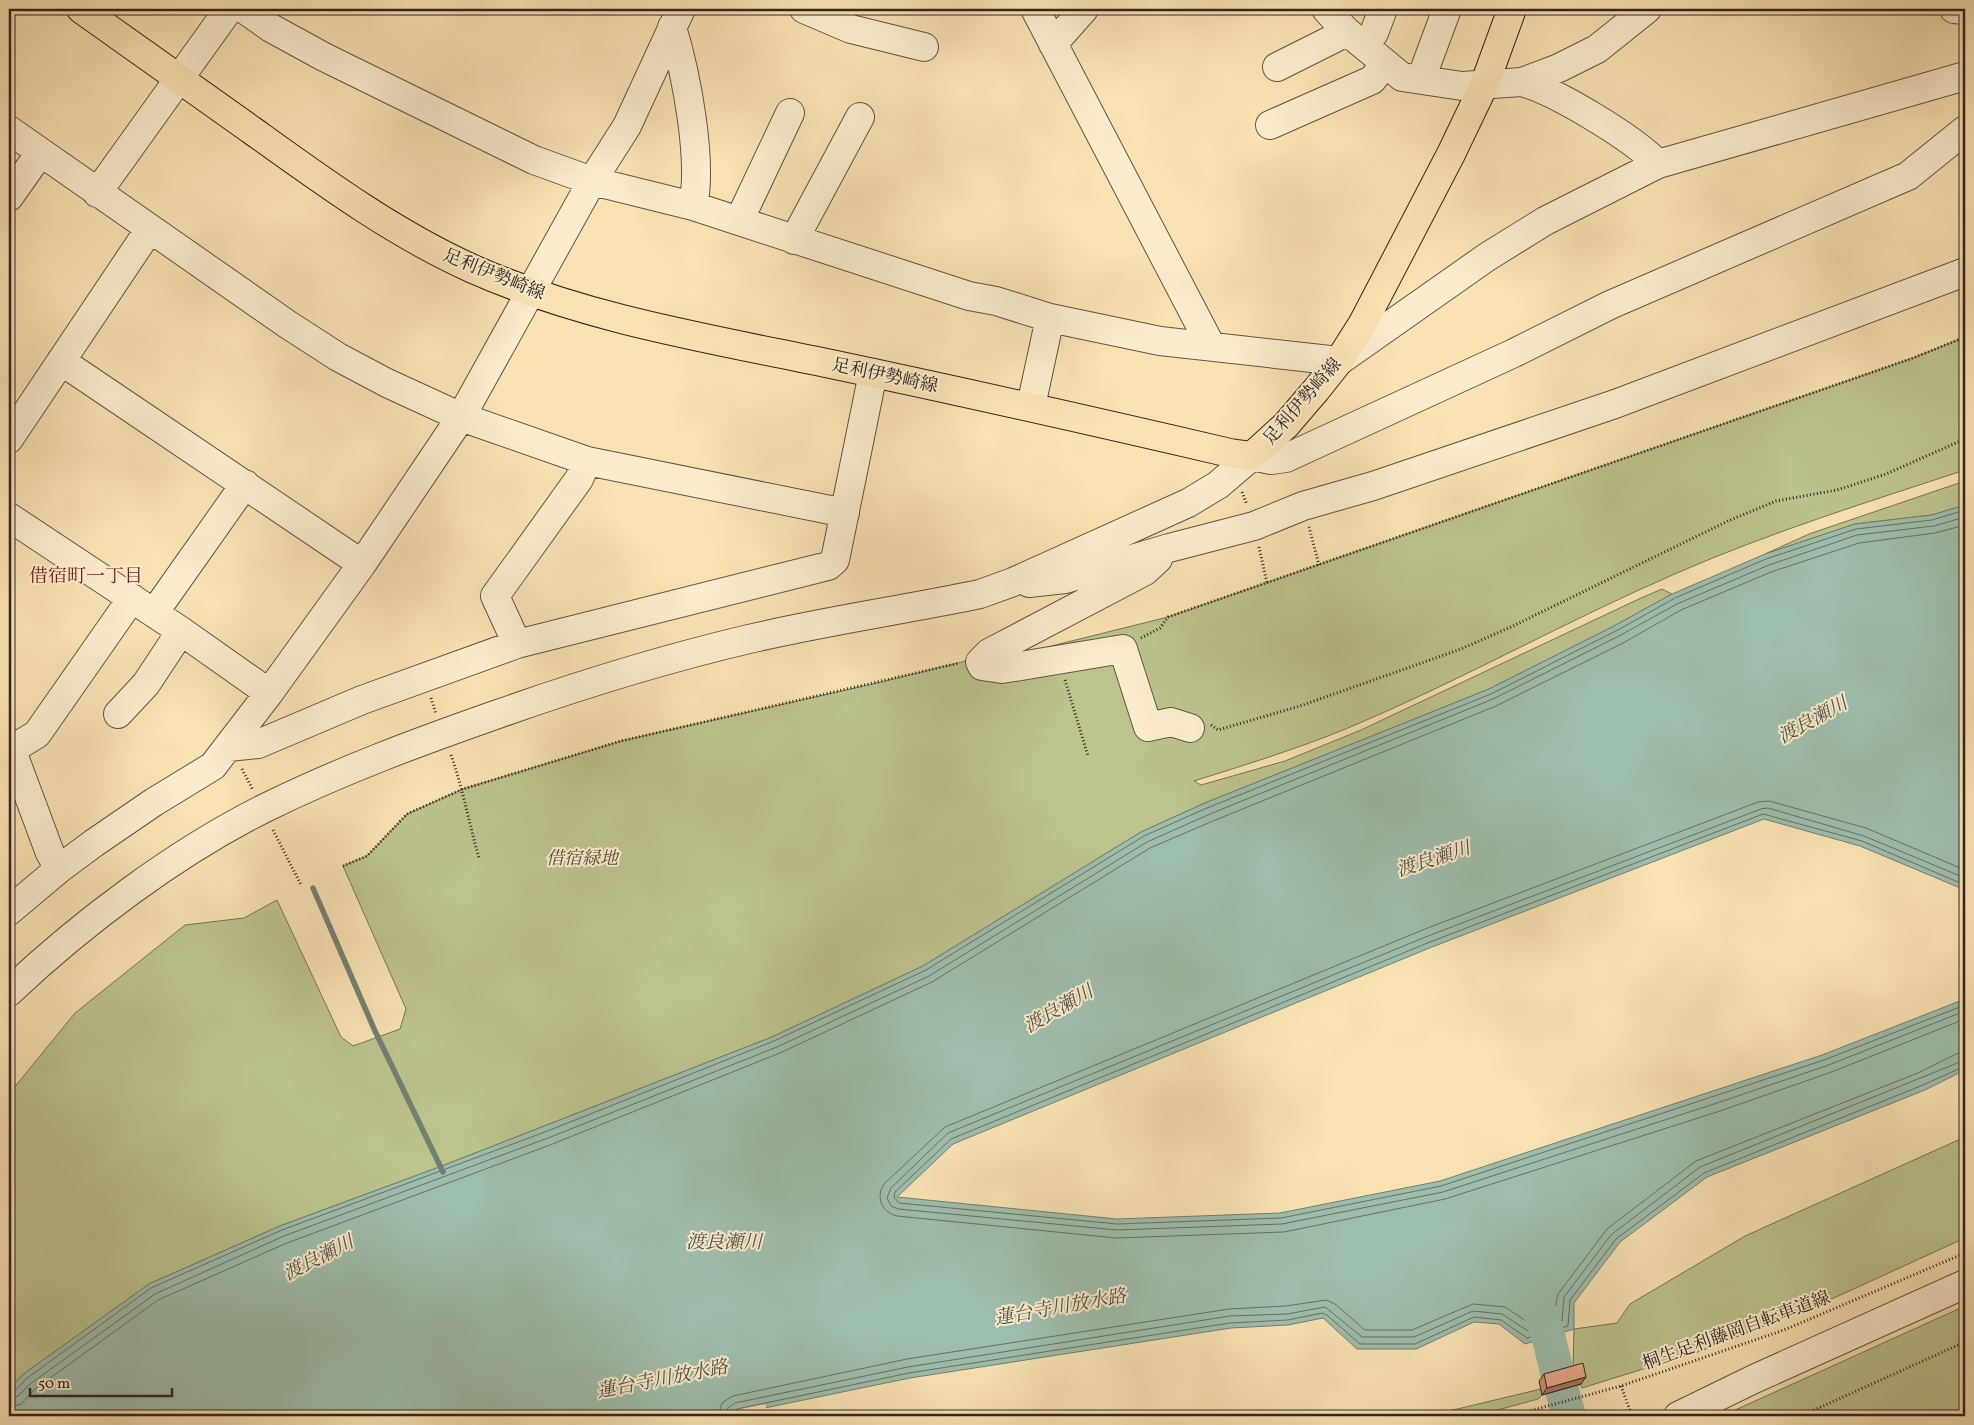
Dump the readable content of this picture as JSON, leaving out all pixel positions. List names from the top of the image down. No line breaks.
{"streets":{"main road":["足利伊勢崎線"],"path":["桐生足利藤岡自転車道線"]},"districts":["借宿町一丁目"],"water":["渡良瀬川","蓮台寺川放水路"],"parks":["借宿緑地"],"scale_bar":"50 m"}
